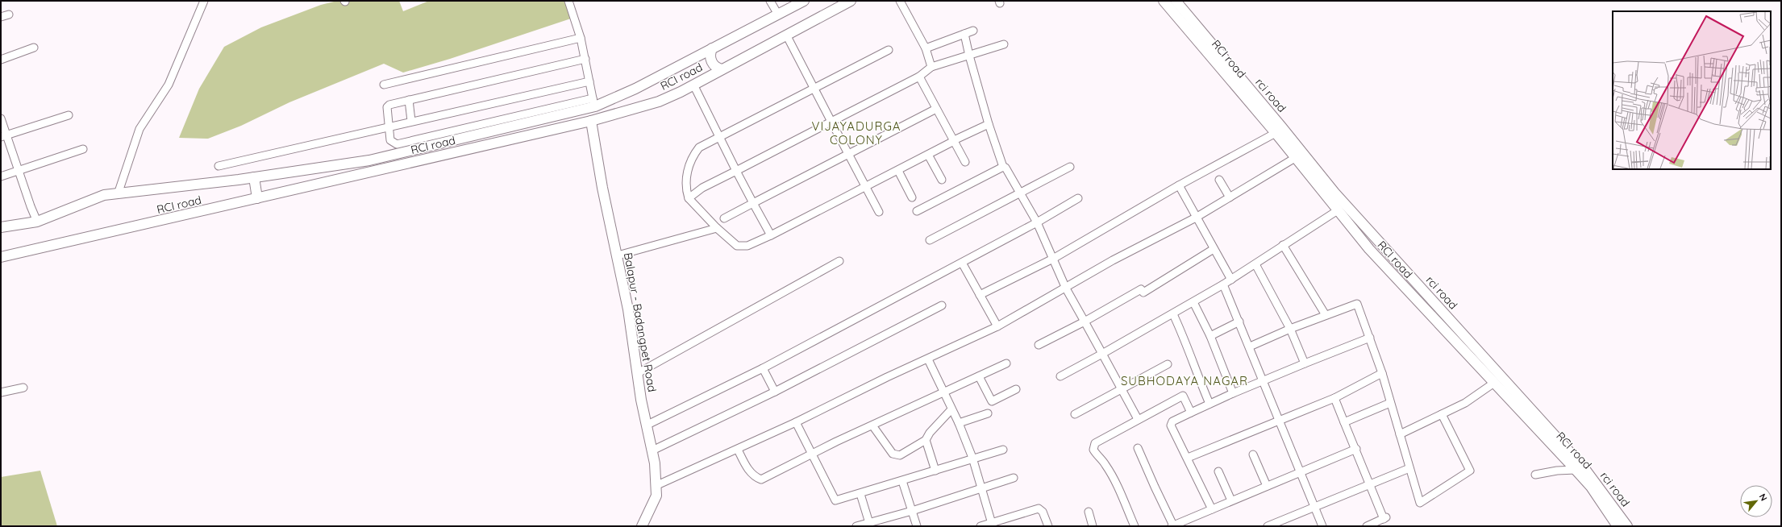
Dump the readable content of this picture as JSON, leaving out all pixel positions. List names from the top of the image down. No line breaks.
{"streets":{"main road":["RCI road","rci road","Balapur - Badangpet Road"]},"crossings":[["RCI road","rci road"],["RCI road","Balapur - Badangpet Road"]],"districts":["VIJAYADURGA COLONY","SUBHODAYA NAGAR"],"north":"top right"}
